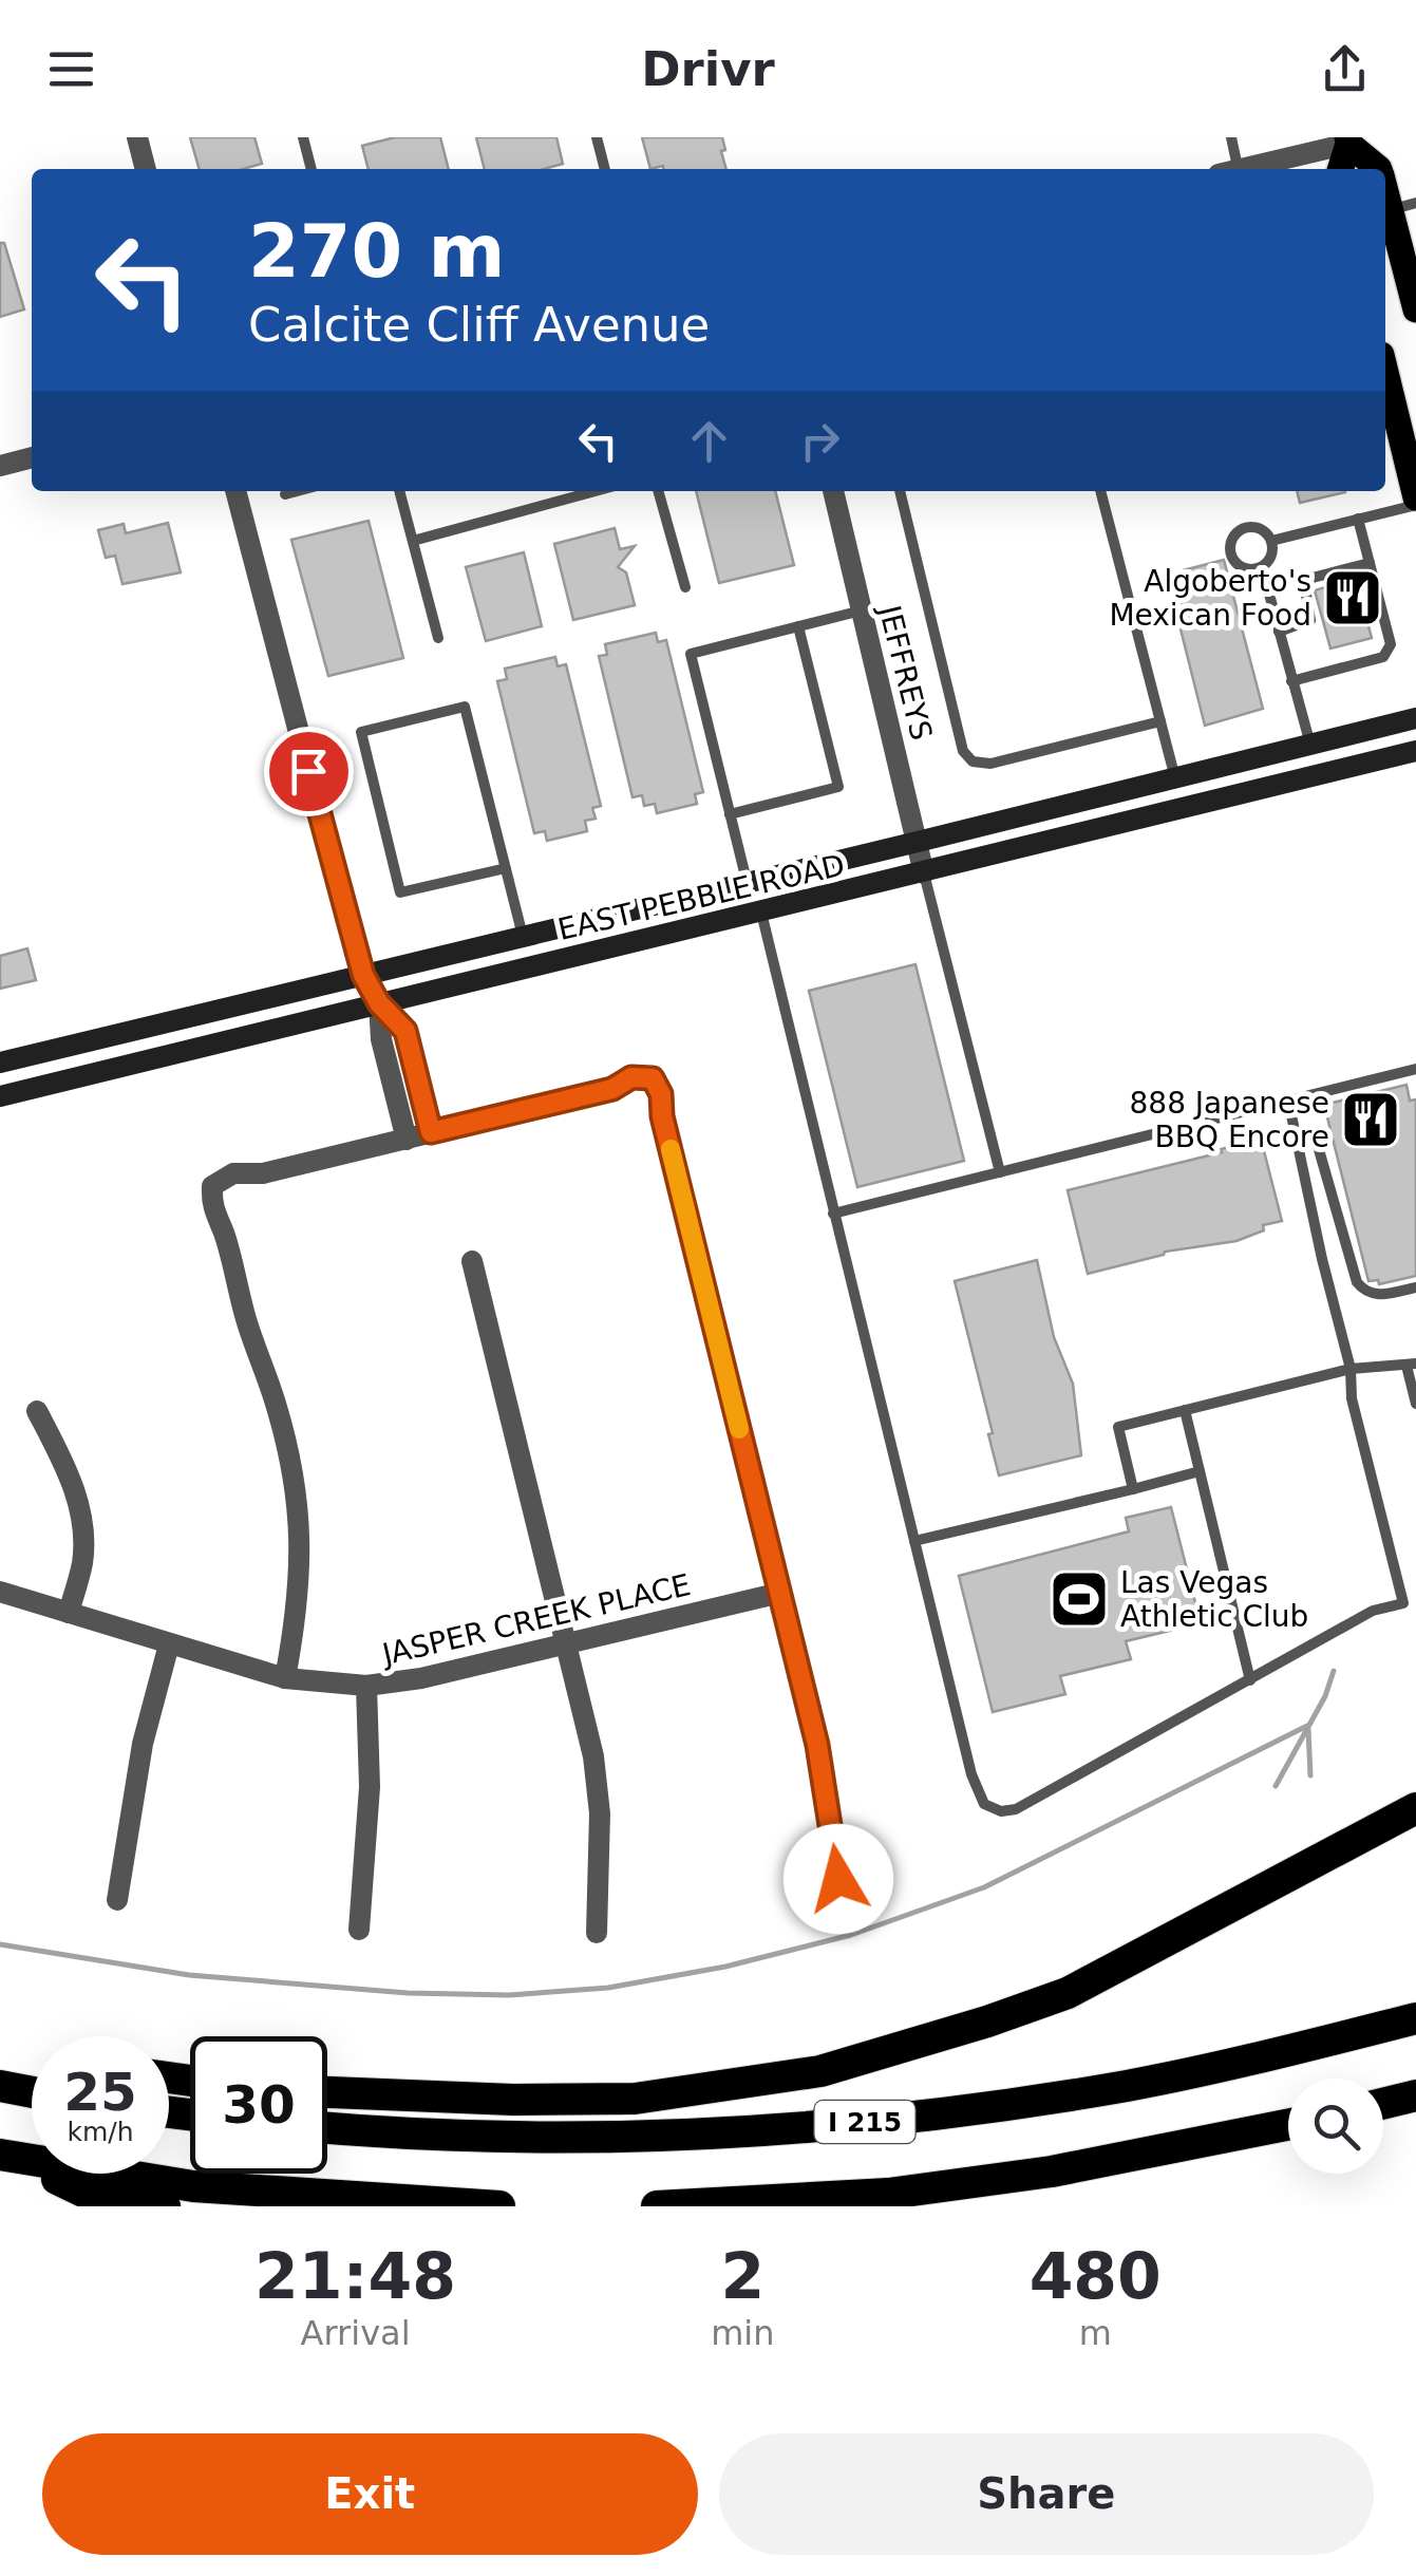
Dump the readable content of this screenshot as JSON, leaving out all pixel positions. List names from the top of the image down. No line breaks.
{"streets":{"highway":["I 215"],"main road":["EAST PEBBLE ROAD"],"street":["JEFFREYS","JASPER CREEK PLACE"]},"crossings":[["JEFFREYS","EAST PEBBLE ROAD"]],"places":{"restaurant":["Algoberto's Mexican Food","888 Japanese BBQ Encore"],"sports":["Las Vegas Athletic Club"]},"page":{"header":"Drivr","turn":["270 m","Calcite Cliff Avenue"],"speed":"25 km/h","limit":"30","eta":["21:48","Arrival","2","min","480","m"],"buttons":["Exit","Share"]}}
